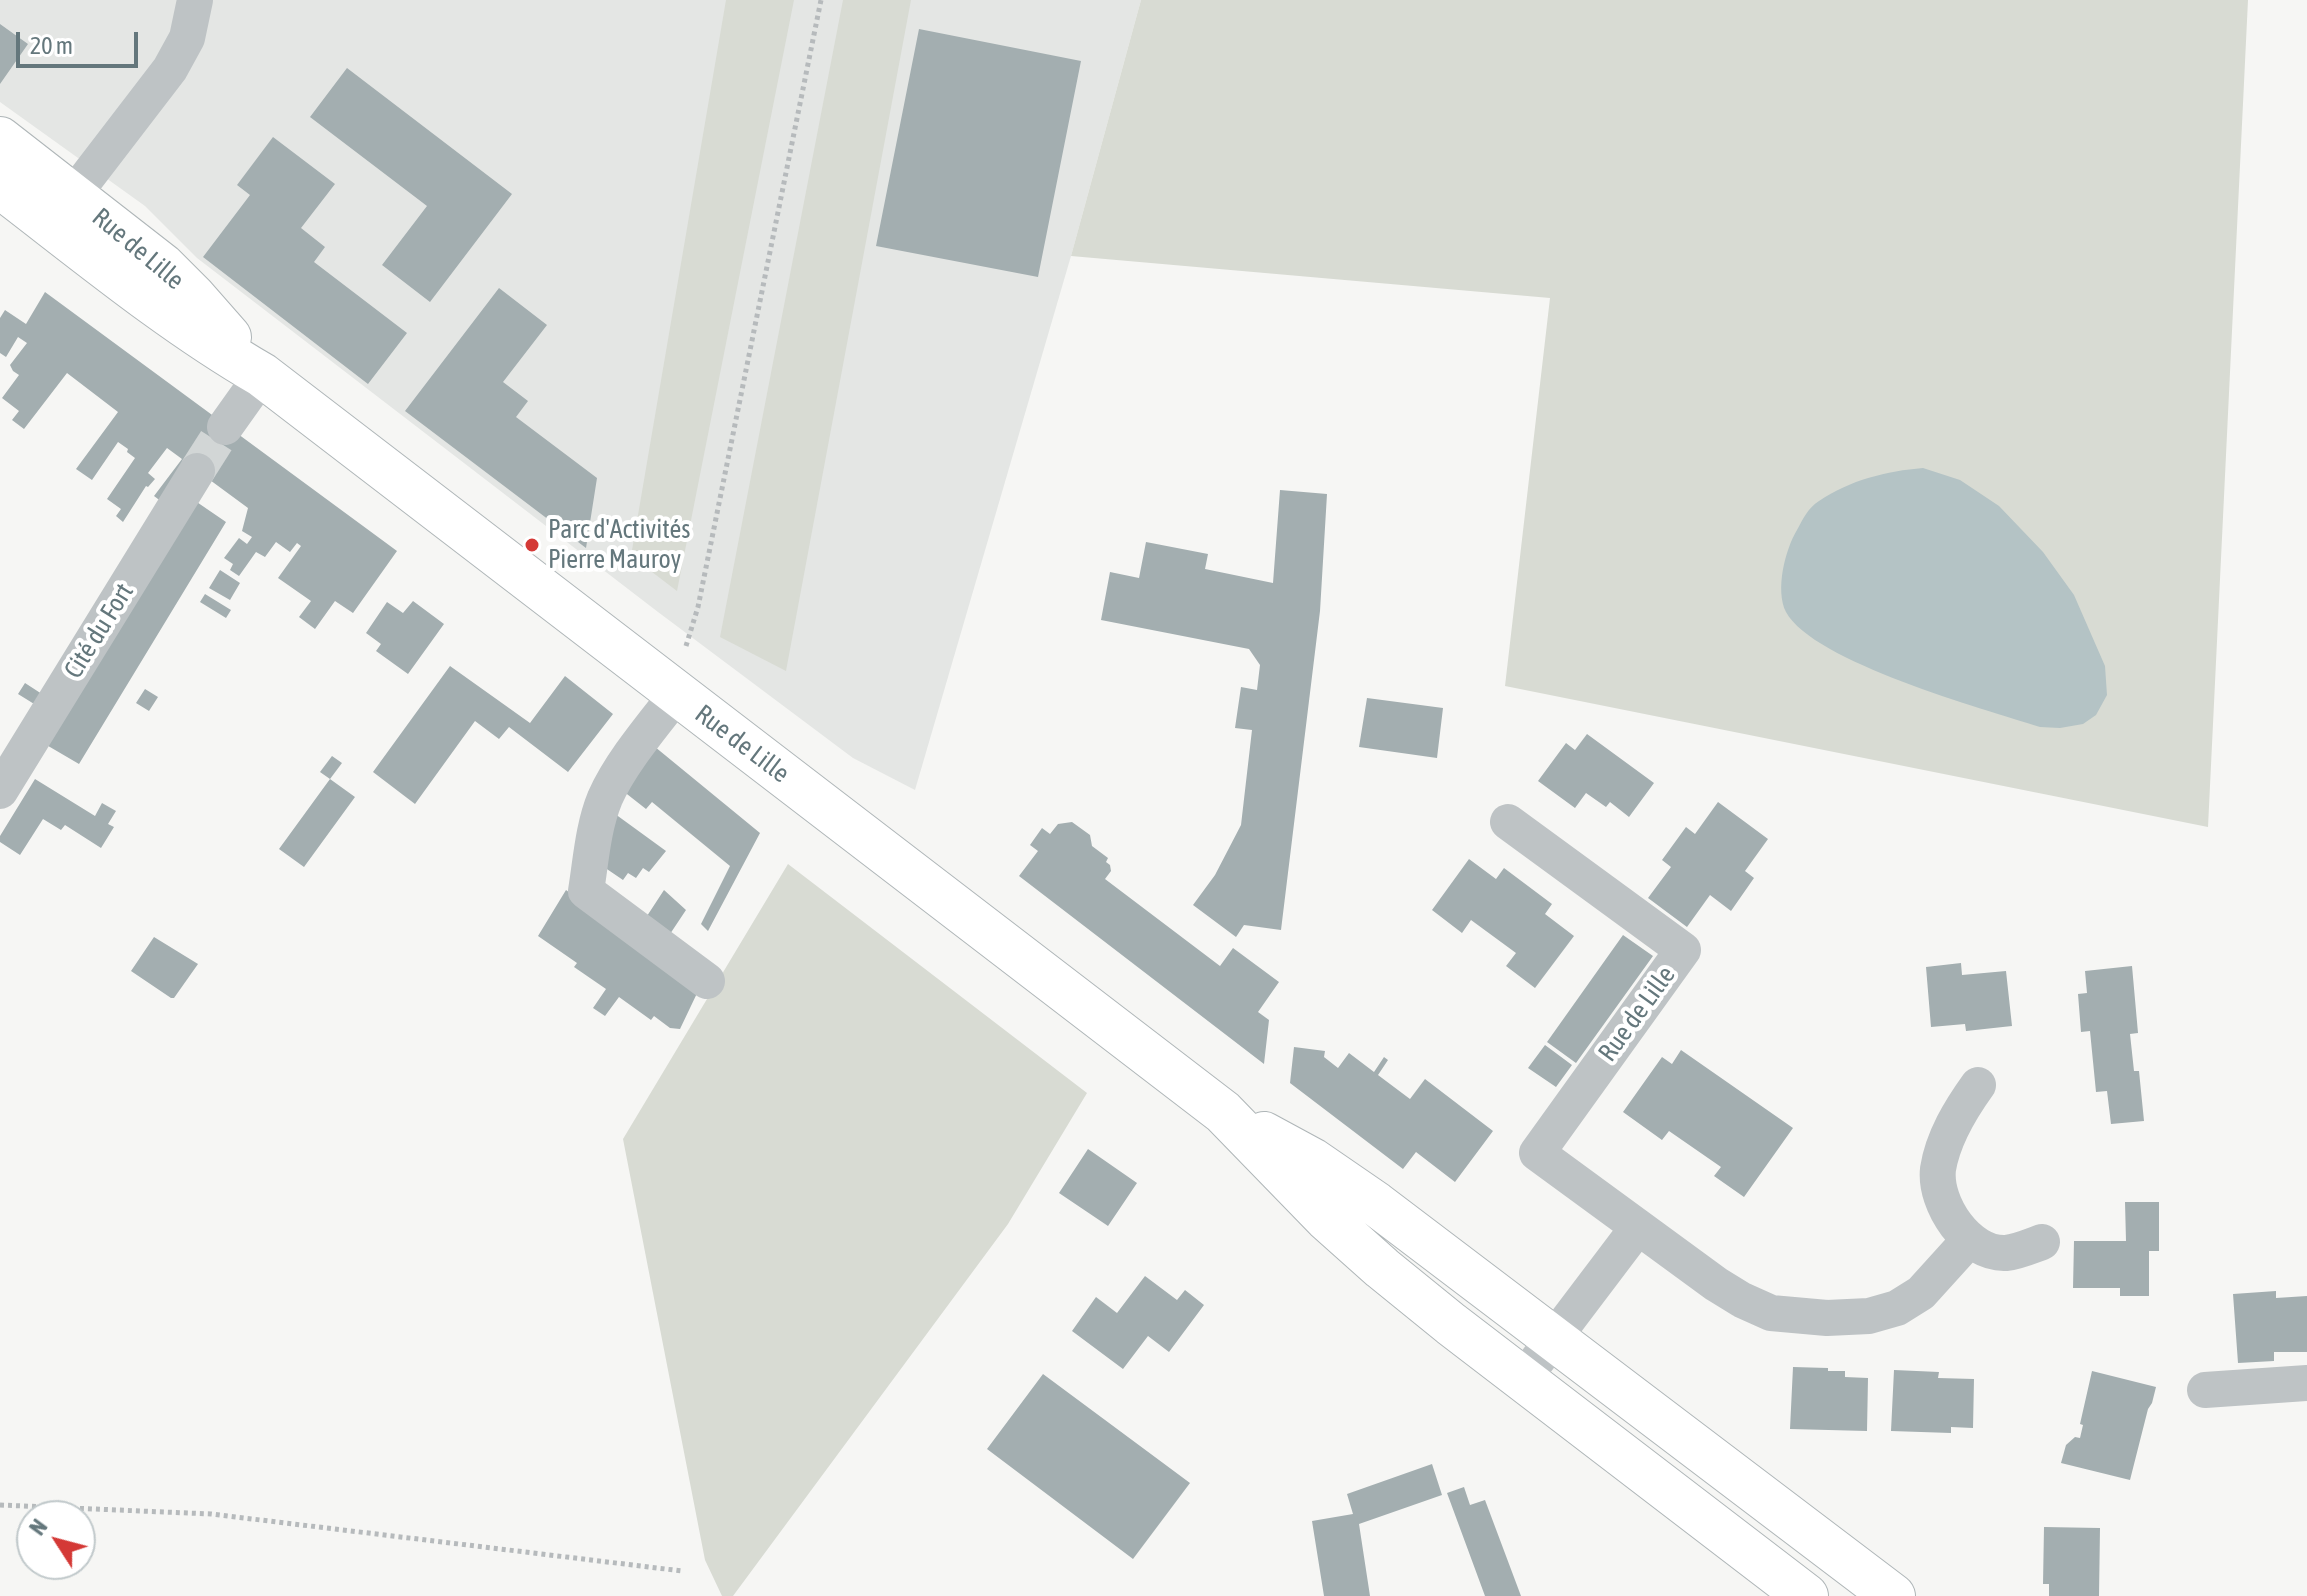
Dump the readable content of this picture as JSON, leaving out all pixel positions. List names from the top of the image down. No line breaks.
{"streets":{"main road":["Rue de Lille"],"street":["Cité du Fort"]},"places":["Parc d'Activités Pierre Mauroy"],"scale_bar":"20 m","north":"top left"}
